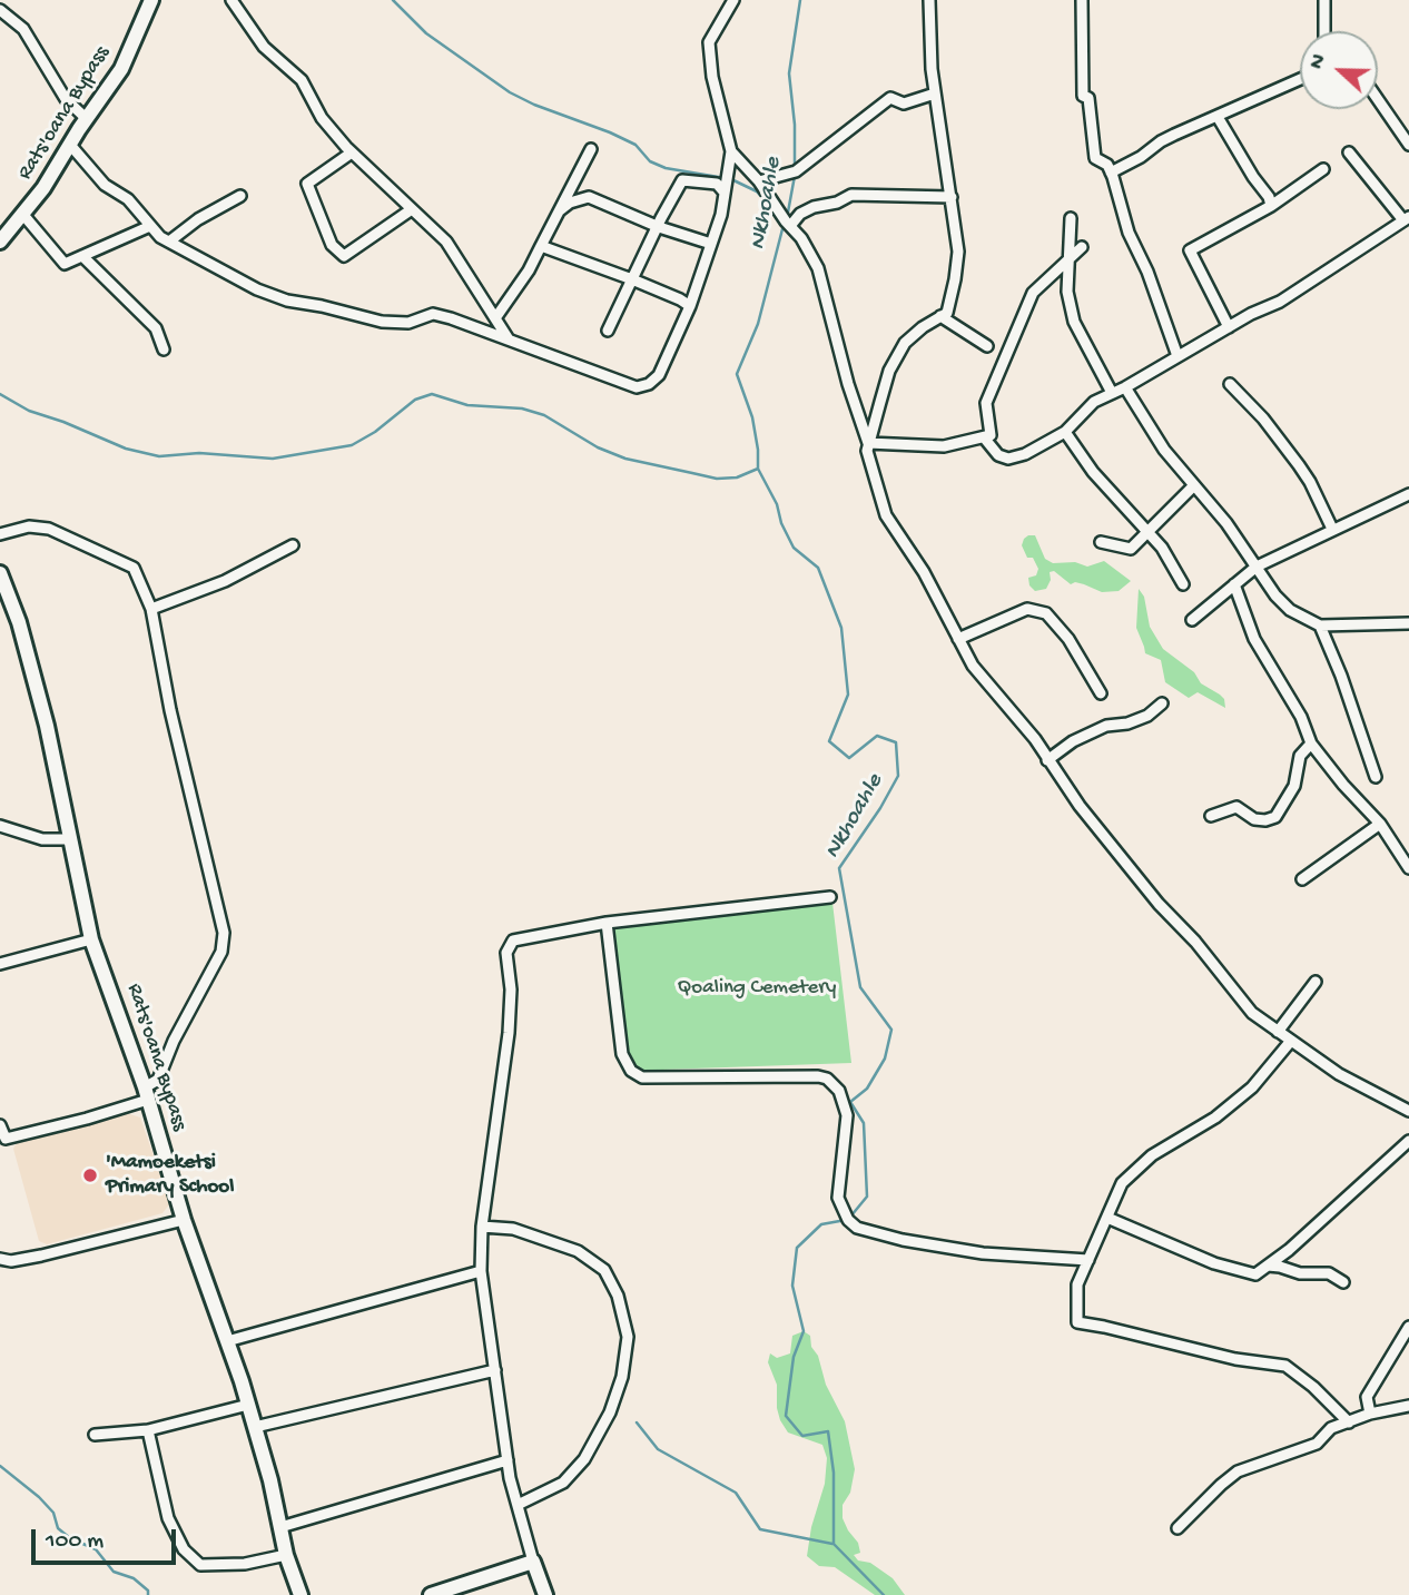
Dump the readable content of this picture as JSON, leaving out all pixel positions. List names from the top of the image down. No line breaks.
{"streets":{"street":["Rats'oana Bypass"]},"water":["Nkhoahle"],"parks":["Qoaling Cemetery"],"places":["'Mamoeketsi Primary School"],"scale_bar":"100 m","north":"left"}
